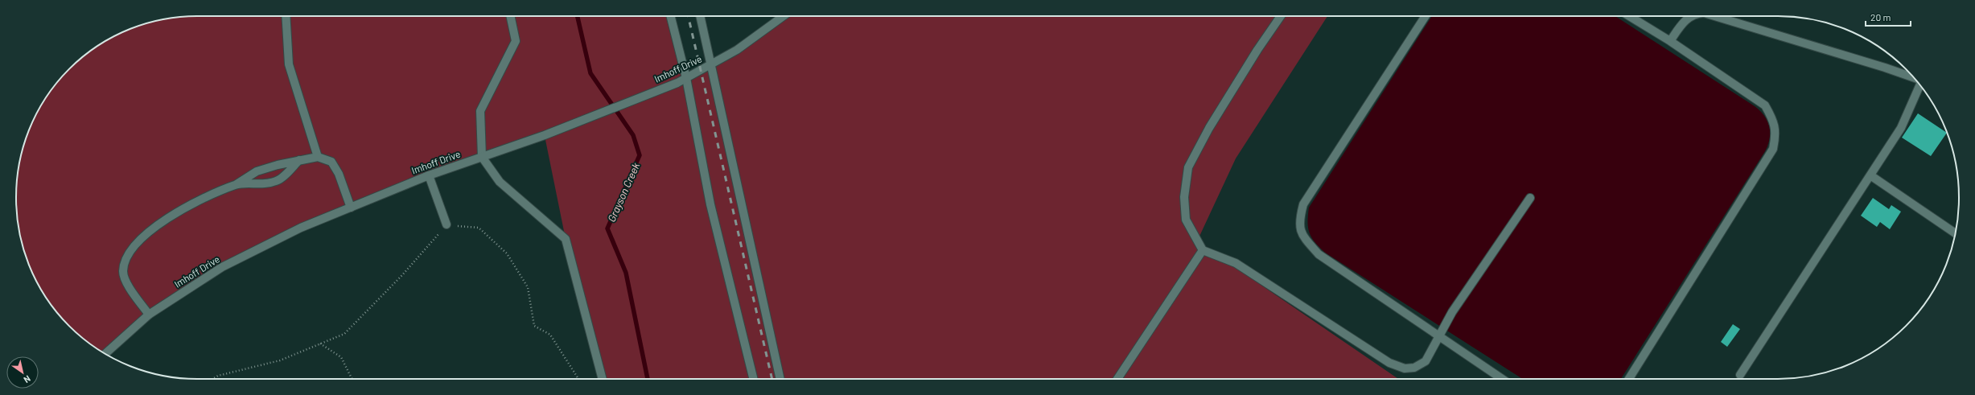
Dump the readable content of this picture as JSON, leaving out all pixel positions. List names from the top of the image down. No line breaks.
{"streets":{"street":["Imhoff Drive"]},"water":["Grayson Creek"],"scale_bar":"20 m","north":"bottom right"}
